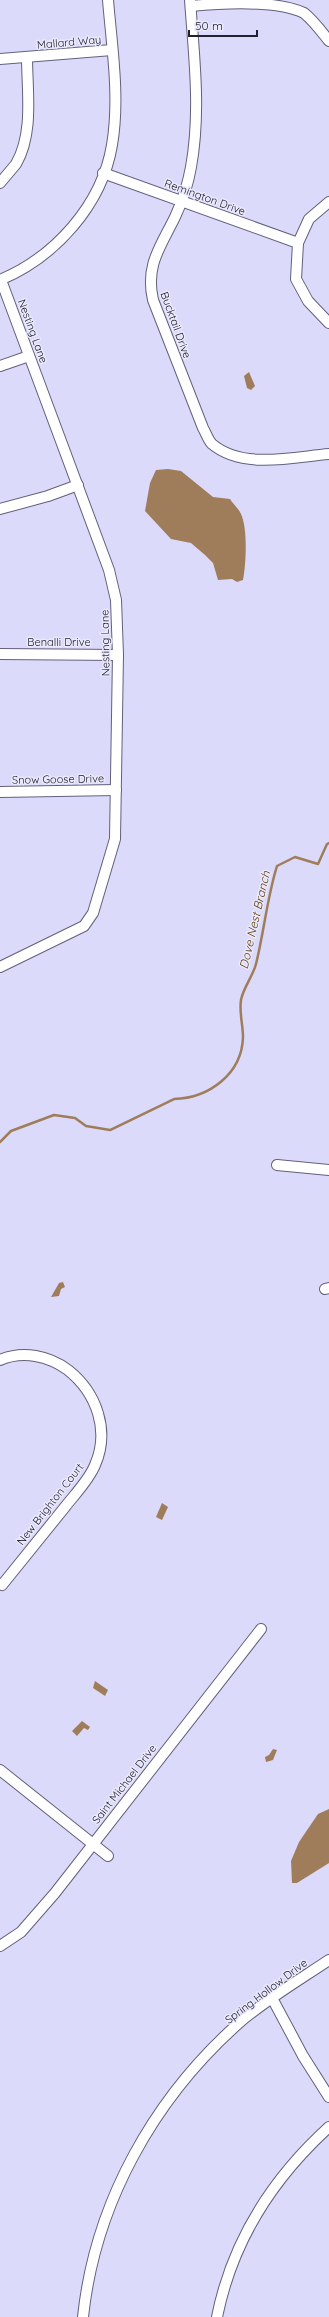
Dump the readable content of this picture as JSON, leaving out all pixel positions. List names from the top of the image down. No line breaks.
{"streets":{"street":["Mallard Way","Remington Drive","Bucktail Drive","Nesting Lane","Benalli Drive","Snow Goose Drive","New Brighton Court","Saint Michael Drive","Spring Hollow Drive"]},"crossings":[["Remington Drive","Bucktail Drive"],["Nesting Lane","Benalli Drive"],["Nesting Lane","Snow Goose Drive"]],"water":["Dove Nest Branch"],"scale_bar":"50 m"}
